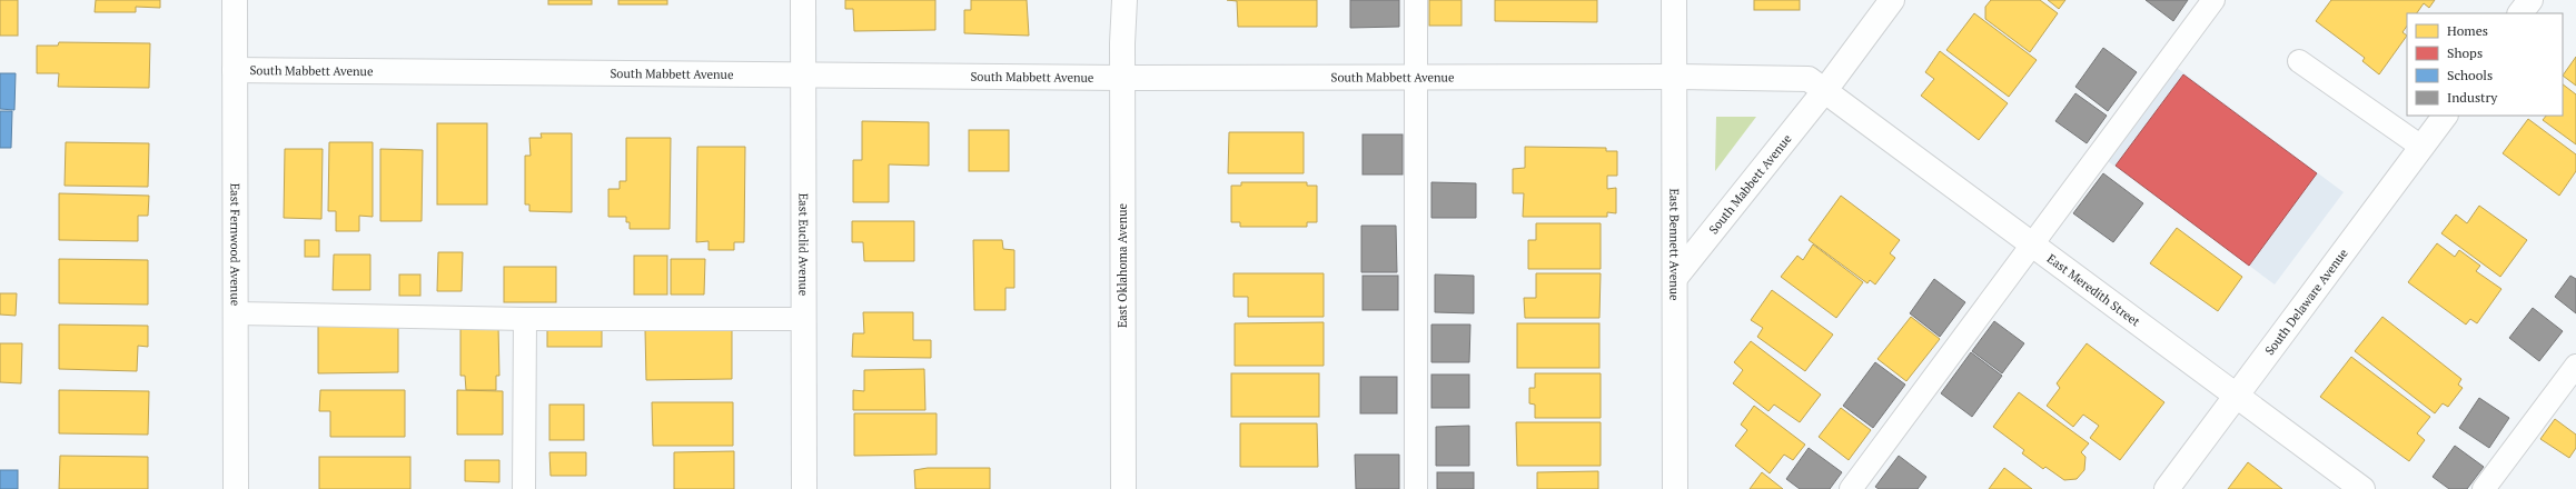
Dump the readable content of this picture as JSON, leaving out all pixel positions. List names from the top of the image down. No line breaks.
{"streets":{"street":["South Mabbett Avenue","East Fernwood Avenue","East Euclid Avenue","East Bennett Avenue","East Oklahoma Avenue","East Meredith Street","South Delaware Avenue"]},"crossings":[["South Mabbett Avenue","East Fernwood Avenue"],["South Mabbett Avenue","East Euclid Avenue"],["South Mabbett Avenue","East Bennett Avenue"],["South Mabbett Avenue","East Oklahoma Avenue"],["South Mabbett Avenue","East Meredith Street"],["East Meredith Street","South Delaware Avenue"]],"legend":["Homes","Shops","Schools","Industry"]}
